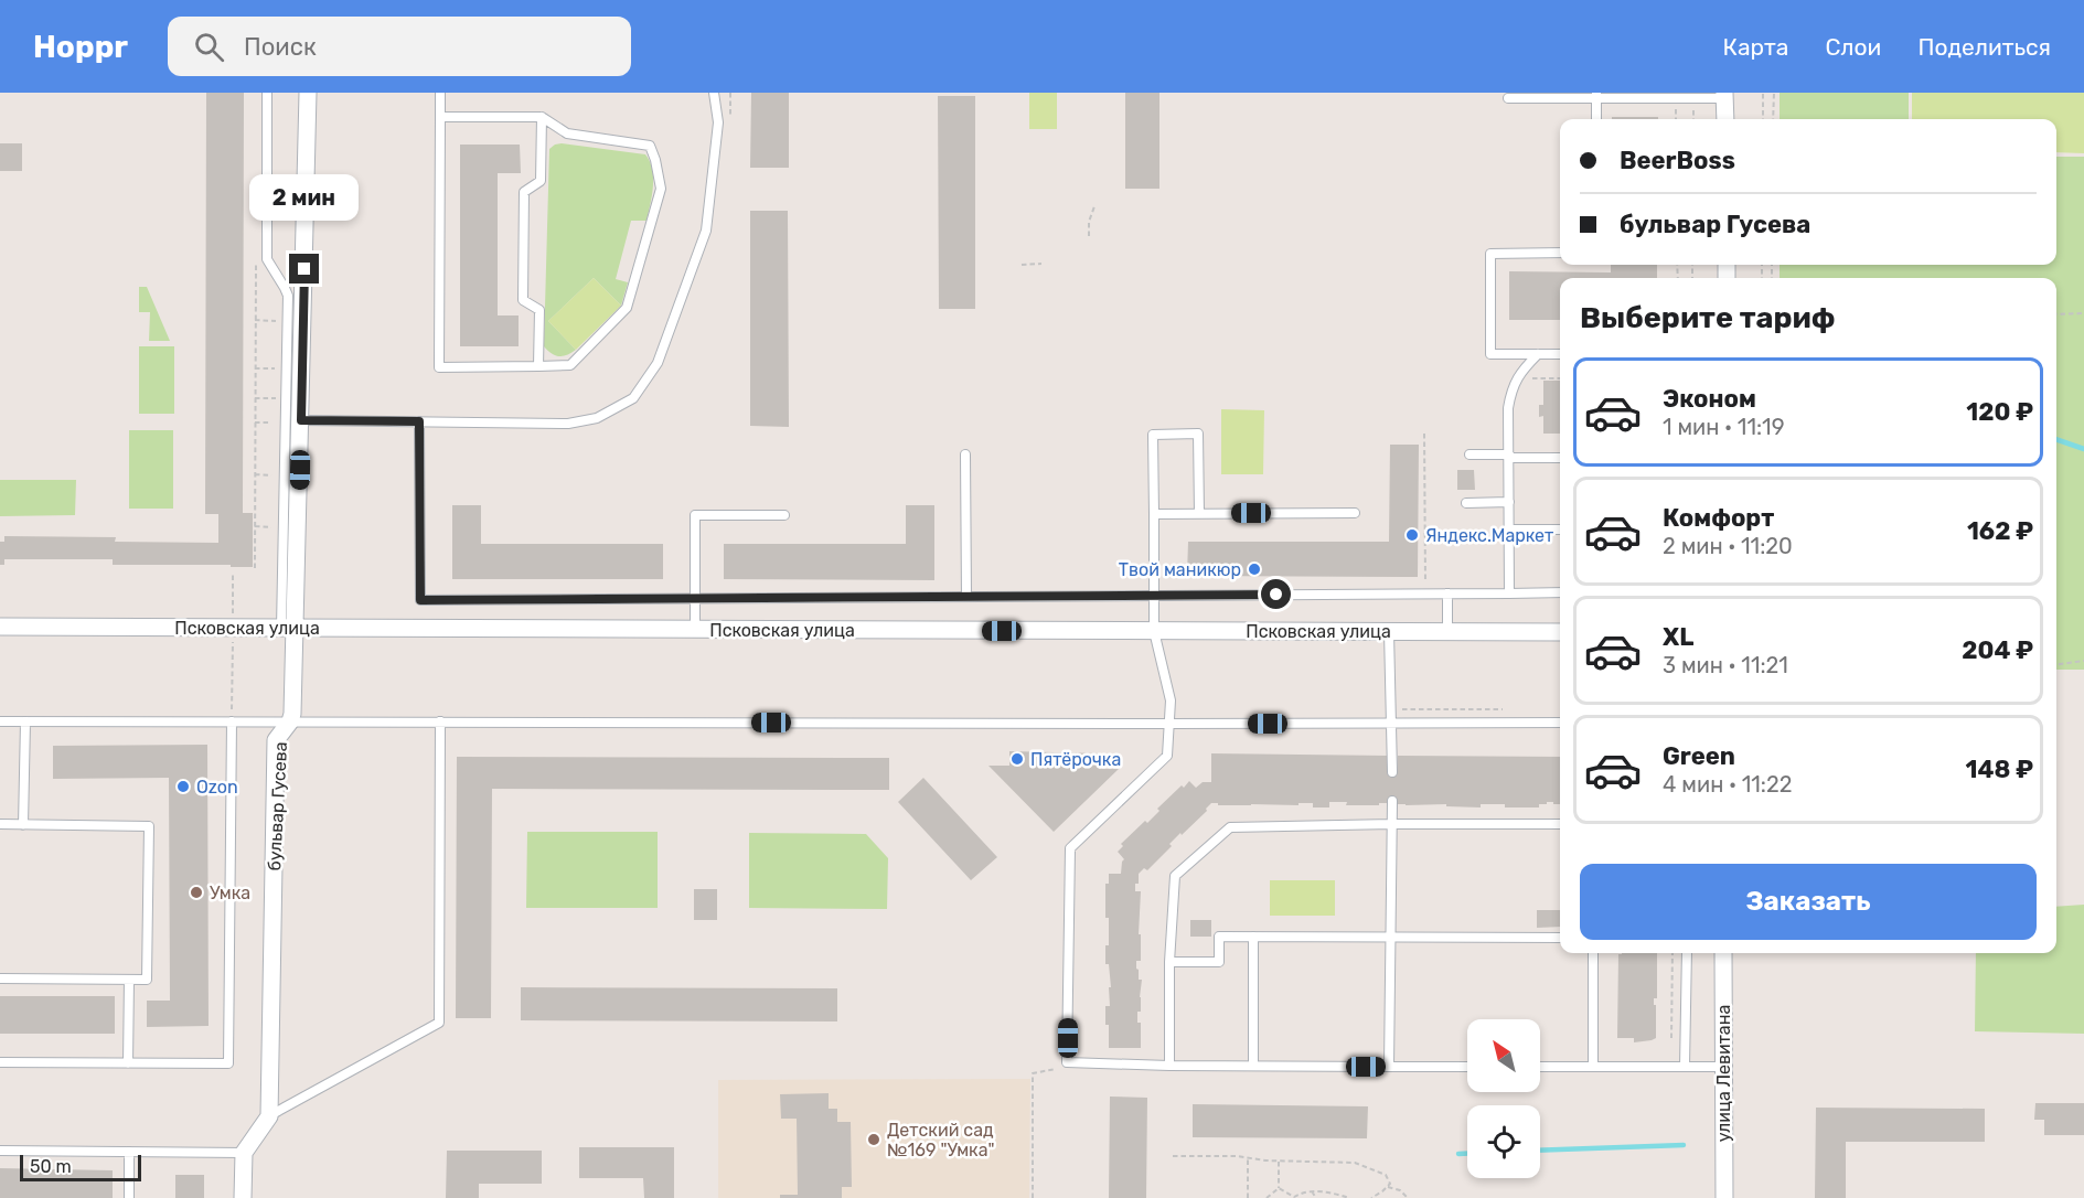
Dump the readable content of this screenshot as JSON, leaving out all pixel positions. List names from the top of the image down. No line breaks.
{"streets":{"street":["Псковская улица","бульвар Гусева","улица Левитана"]},"crossings":[["Псковская улица","бульвар Гусева"]],"places":["Яндекс.Маркет","Твой маникюр","Пятёрочка","Ozon","Умка","Детский сад №169 \"Умка\""],"scale_bar":"50 m","north":"top left","page":{"header":"Hoppr","search":"Поиск","nav":["Карта","Слои","Поделиться"],"banner":["BeerBoss","бульвар Гусева"],"bubble":"2 мин","heading":"Выберите тариф","list":[{"name":"Эконом","note":"1 мин · 11:19","value":"120 ₽"},{"name":"Комфорт","note":"2 мин · 11:20","value":"162 ₽"},{"name":"XL","note":"3 мин · 11:21","value":"204 ₽"},{"name":"Green","note":"4 мин · 11:22","value":"148 ₽"}],"buttons":"Заказать","scale":"50 m"}}
